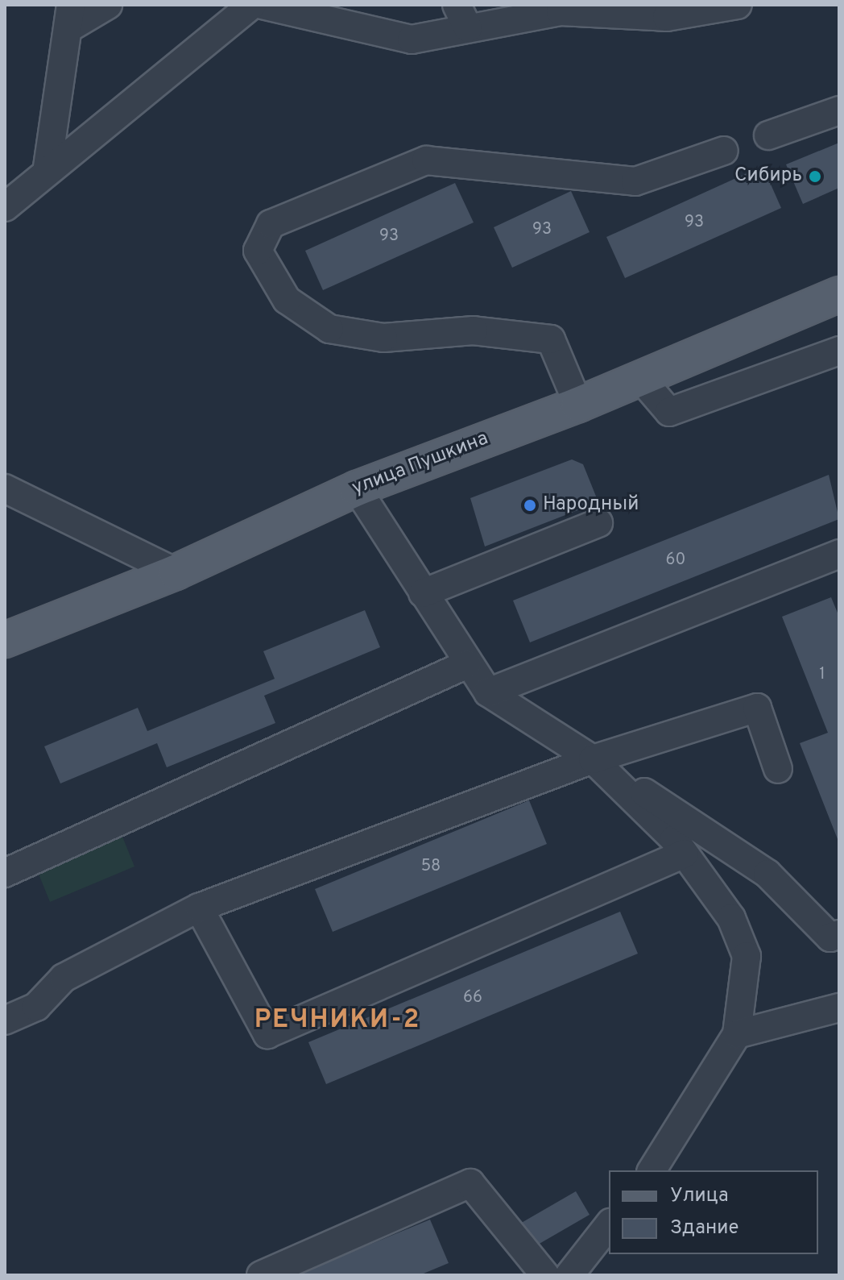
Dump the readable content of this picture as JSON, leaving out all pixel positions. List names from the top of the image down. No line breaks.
{"streets":{"main road":["улица Пушкина"]},"districts":["РЕЧНИКИ-2"],"places":["Сибирь","Народный"],"house_numbers":["93","93","93","60","1","58","66"],"legend":["Улица","Здание"]}
